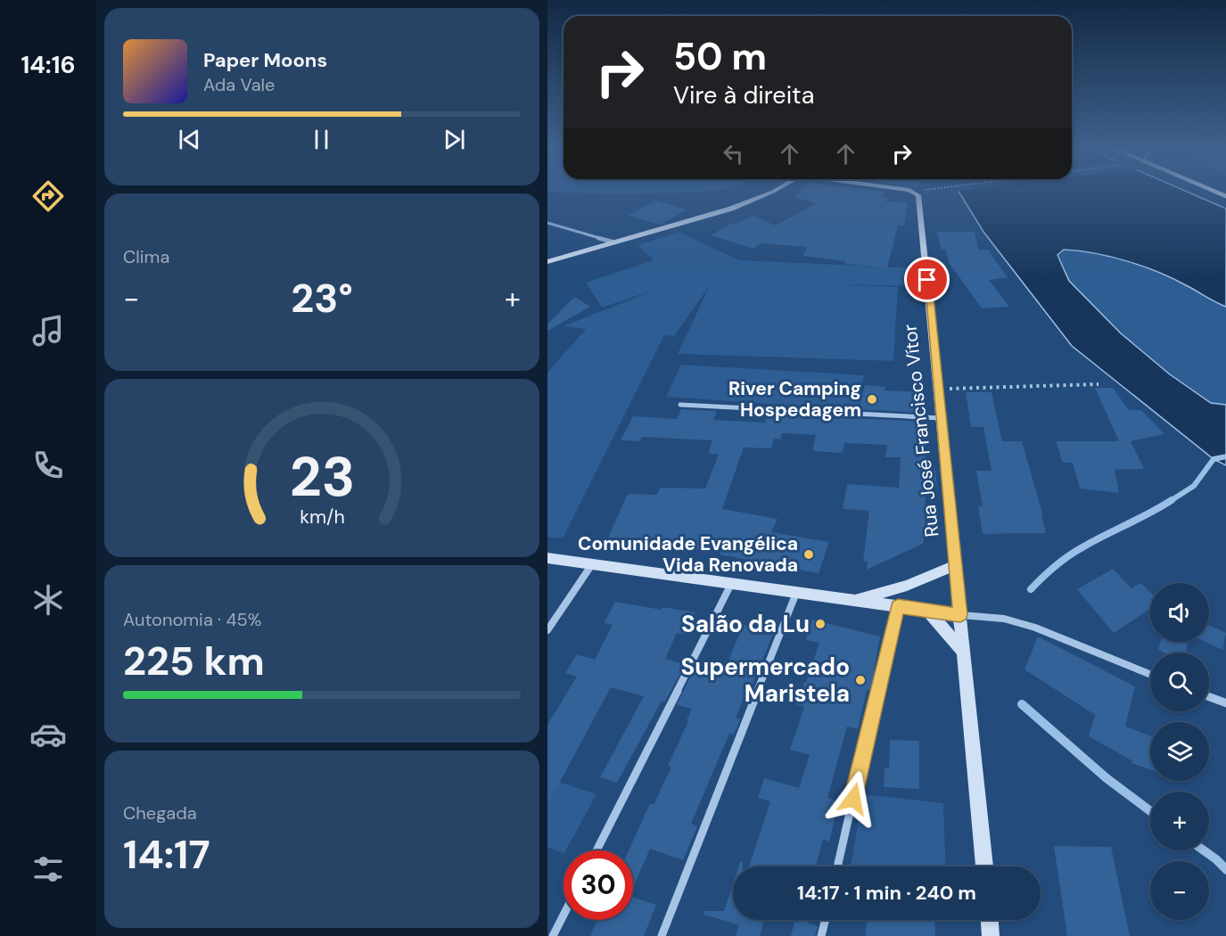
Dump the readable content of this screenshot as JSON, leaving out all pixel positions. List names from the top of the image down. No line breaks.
{"streets":{"main road":["Rua José Francisco Vítor"]},"places":["River Camping Hospedagem","Comunidade Evangélica Vida Renovada","Salão da Lu","Supermercado Maristela"],"page":{"tabs":"14:16","turn":["50 m","Vire à direita"],"song":["Paper Moons","Ada Vale"],"tile":["Clima",["Autonomia · 45%","225 km"],["Chegada","14:17"]],"heat":["−","23°","+"],"map_buttons":["+","−"],"limit":"30","trip":"14:17 · 1 min · 240 m","gauge":["23","km/h"]}}
